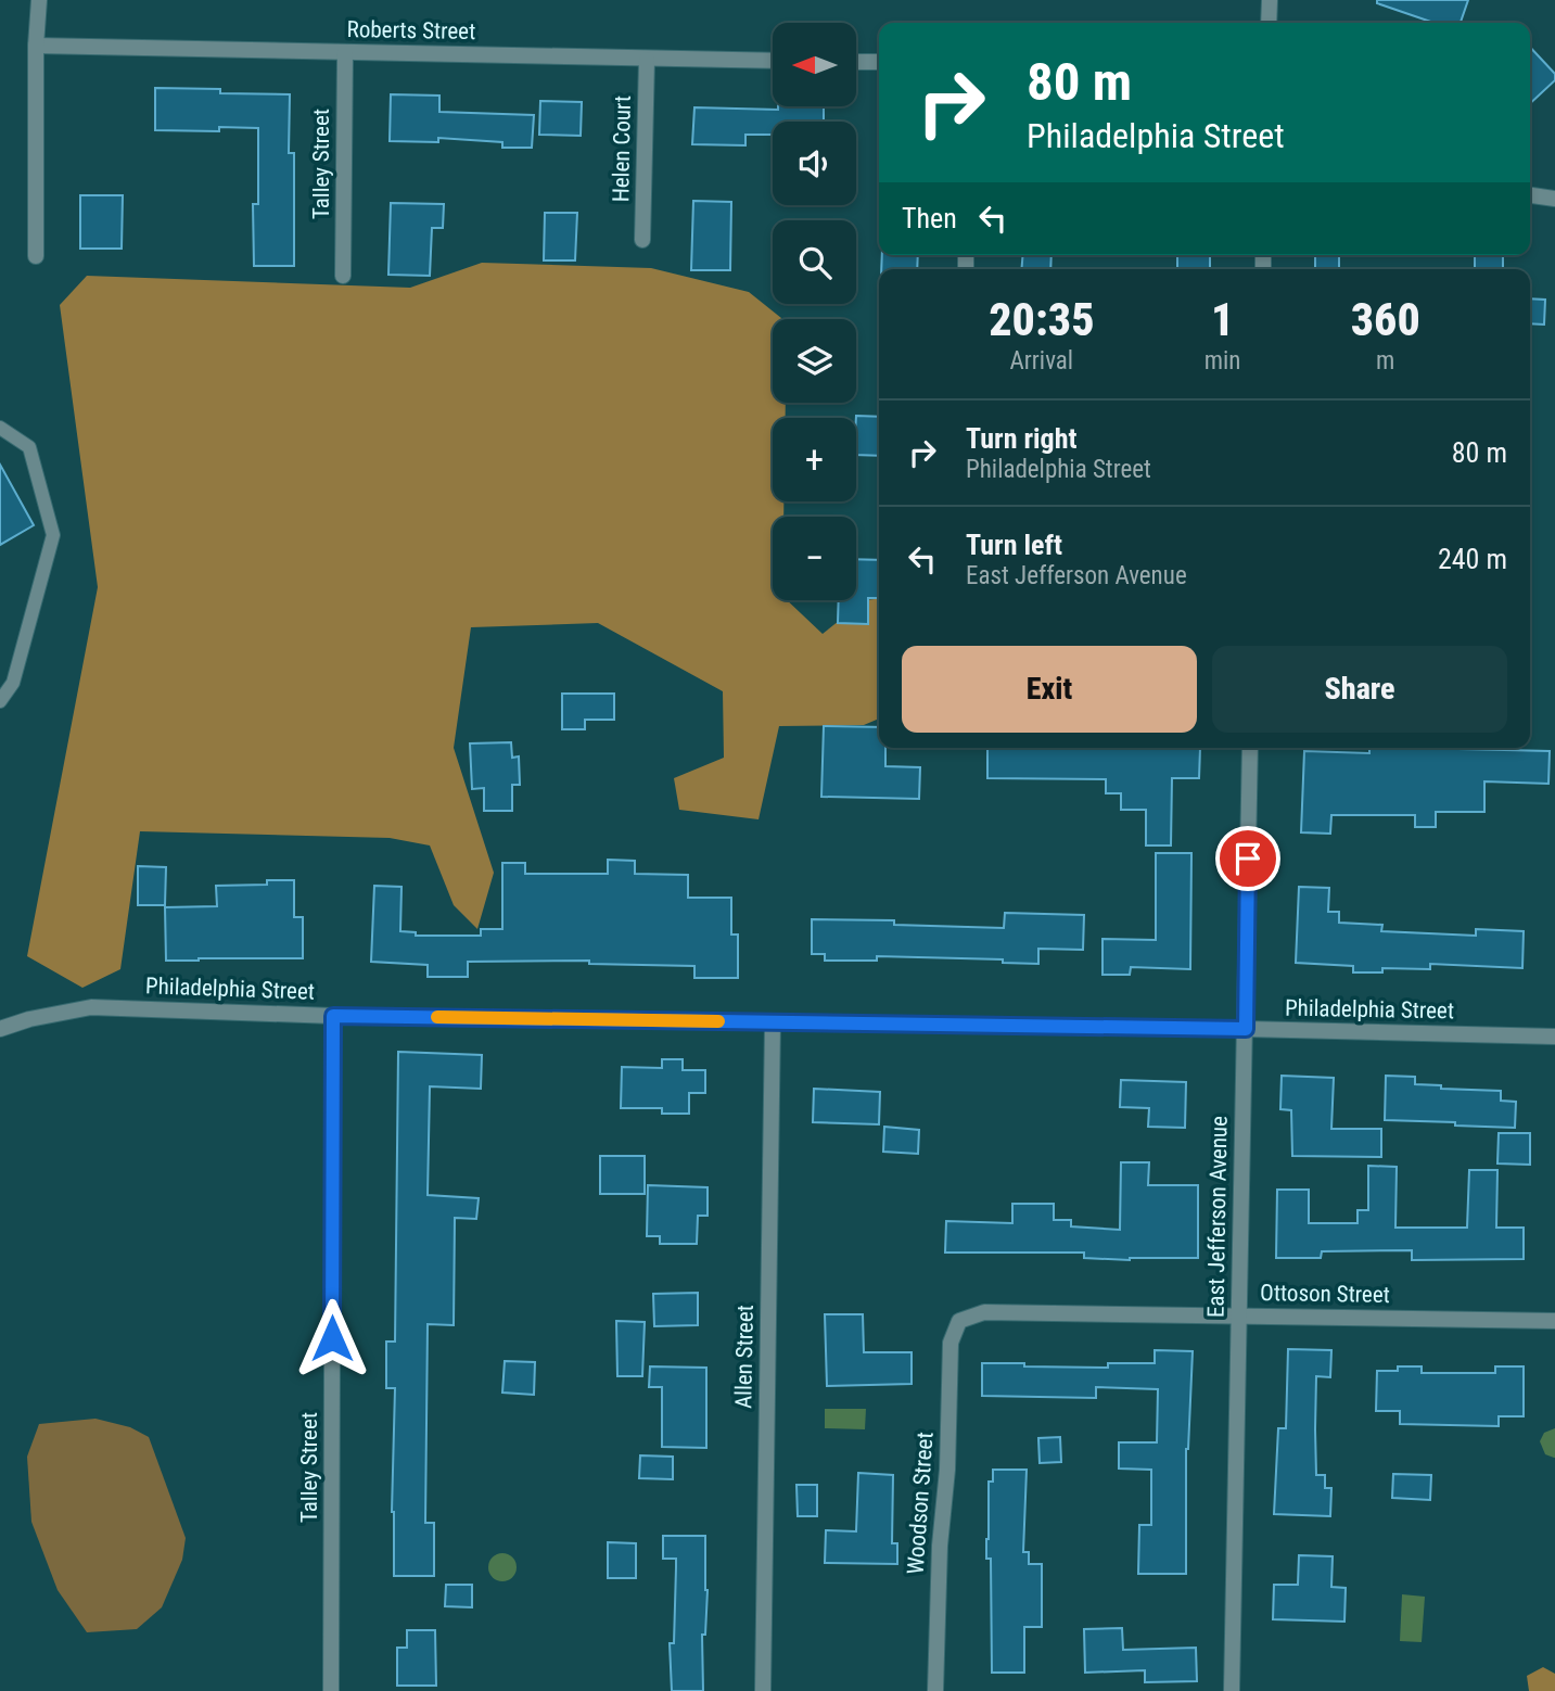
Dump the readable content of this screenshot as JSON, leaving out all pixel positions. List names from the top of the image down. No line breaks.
{"streets":{"street":["Roberts Street","Helen Court","Talley Street","Philadelphia Street","East Jefferson Avenue","Ottoson Street","Allen Street","Woodson Street"]},"crossings":[["Roberts Street","Helen Court"],["Roberts Street","Talley Street"],["Talley Street","Philadelphia Street"],["Philadelphia Street","East Jefferson Avenue"],["Philadelphia Street","Allen Street"],["East Jefferson Avenue","Ottoson Street"],["Ottoson Street","Woodson Street"]],"north":"left","page":{"map_buttons":["+","−"],"turn":["80 m","Philadelphia Street"],"then":"Then","eta":["20:35","Arrival","1","min","360","m"],"list":[{"name":"Turn right","note":"Philadelphia Street","value":"80 m"},{"name":"Turn left","note":"East Jefferson Avenue","value":"240 m"}],"buttons":["Exit","Share"]}}
